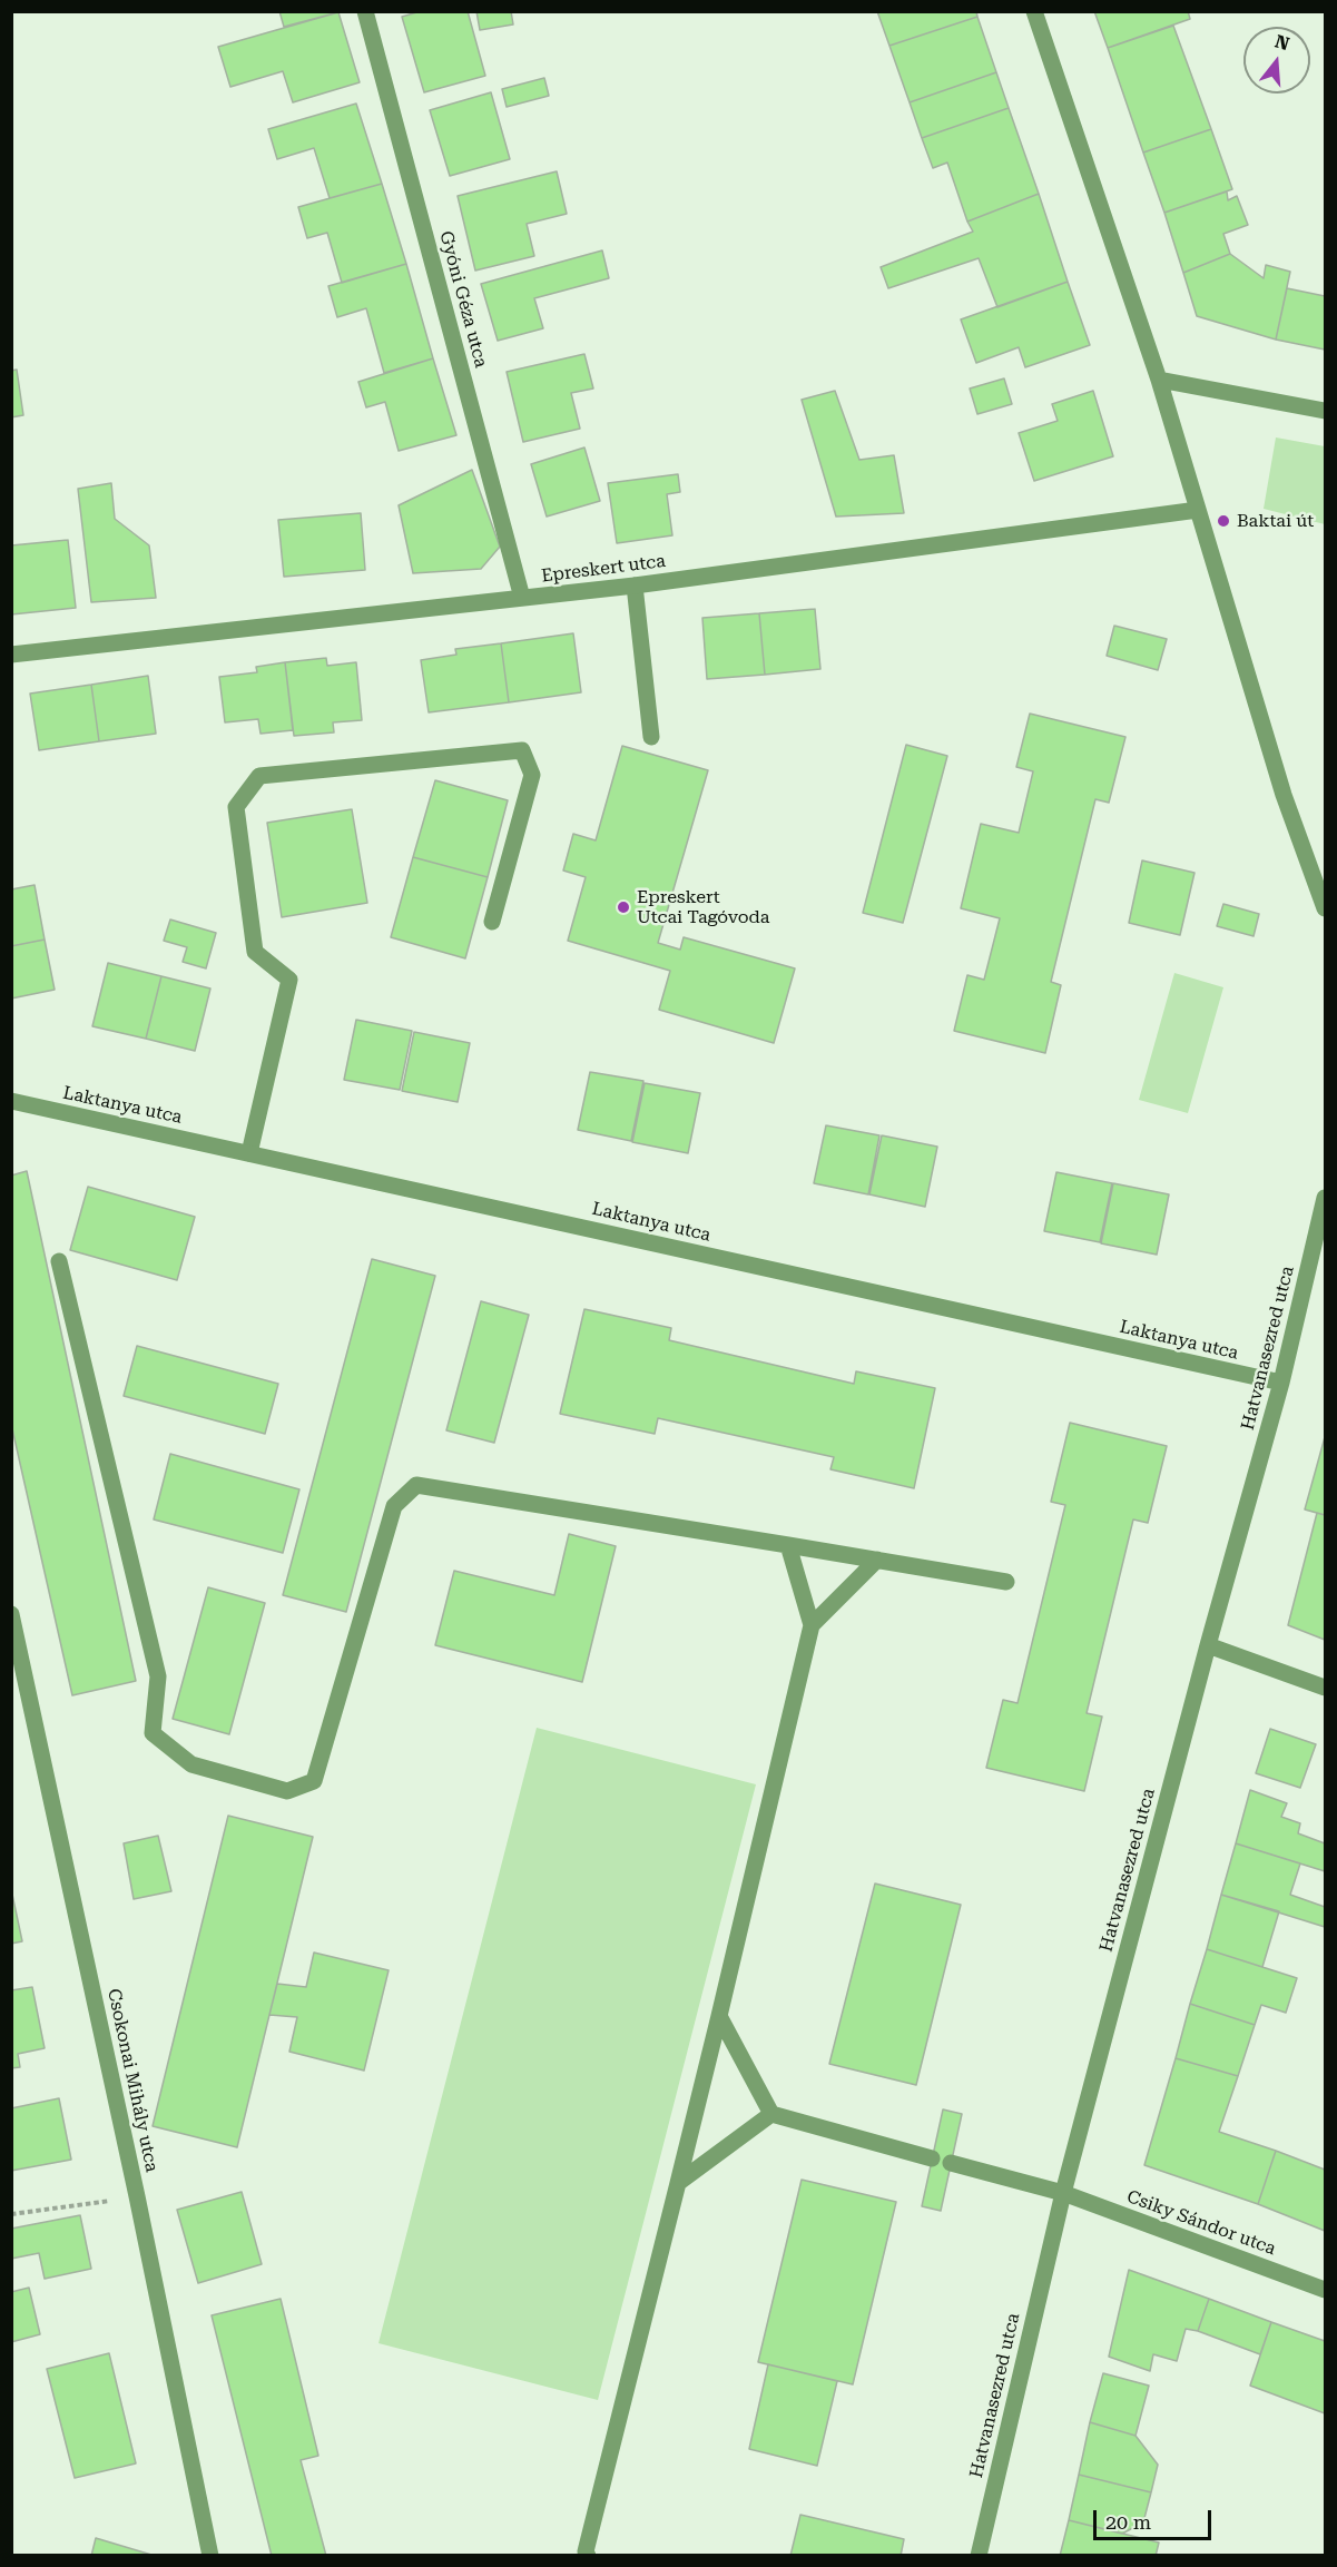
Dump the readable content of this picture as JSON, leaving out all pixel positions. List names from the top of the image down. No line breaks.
{"streets":{"street":["Gyóni Géza utca","Epreskert utca","Laktanya utca","Hatvanasezred utca","Csokonai Mihály utca","Csiky Sándor utca"]},"crossings":[["Gyóni Géza utca","Epreskert utca"],["Laktanya utca","Hatvanasezred utca"],["Hatvanasezred utca","Csiky Sándor utca"]],"places":["Baktai út","Epreskert Utcai Tagóvoda"],"scale_bar":"20 m","north":"top"}
